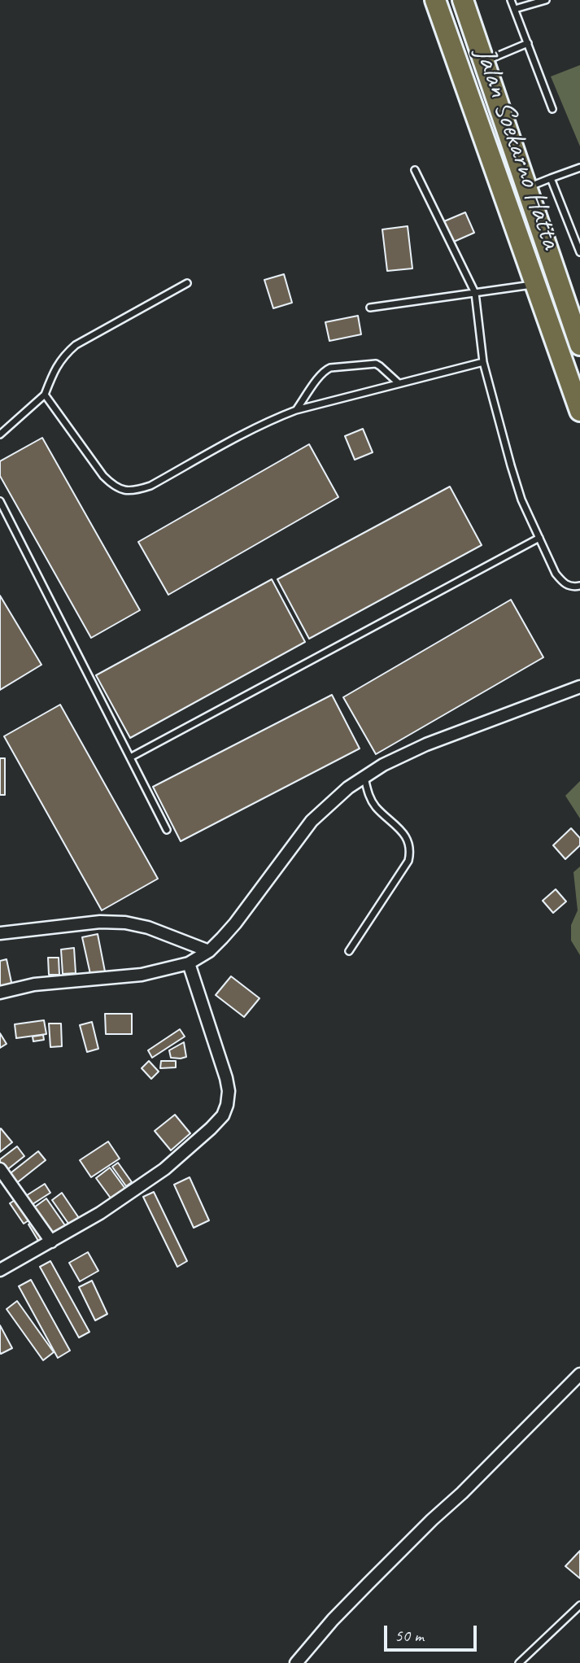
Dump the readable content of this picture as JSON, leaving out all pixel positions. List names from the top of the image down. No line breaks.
{"streets":{"highway":["Jalan Soekarno Hatta"]},"scale_bar":"50 m"}
